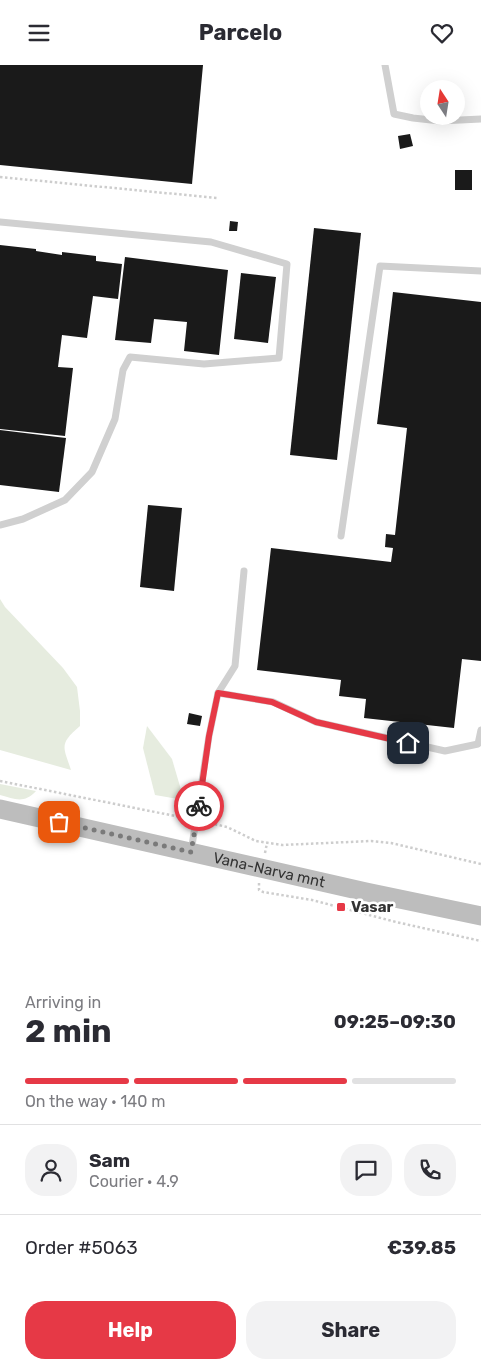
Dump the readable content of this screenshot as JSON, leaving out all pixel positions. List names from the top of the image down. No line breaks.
{"streets":{"main road":["Vana-Narva mnt"]},"places":{"transit":["Vasar"]},"north":"top","page":{"header":"Parcelo","heading":["2 min","Arriving in","09:25–09:30"],"panel":["Sam","Courier · 4.9","Order #5063","€39.85"],"bar":"On the way · 140 m","buttons":["Help","Share"]}}
